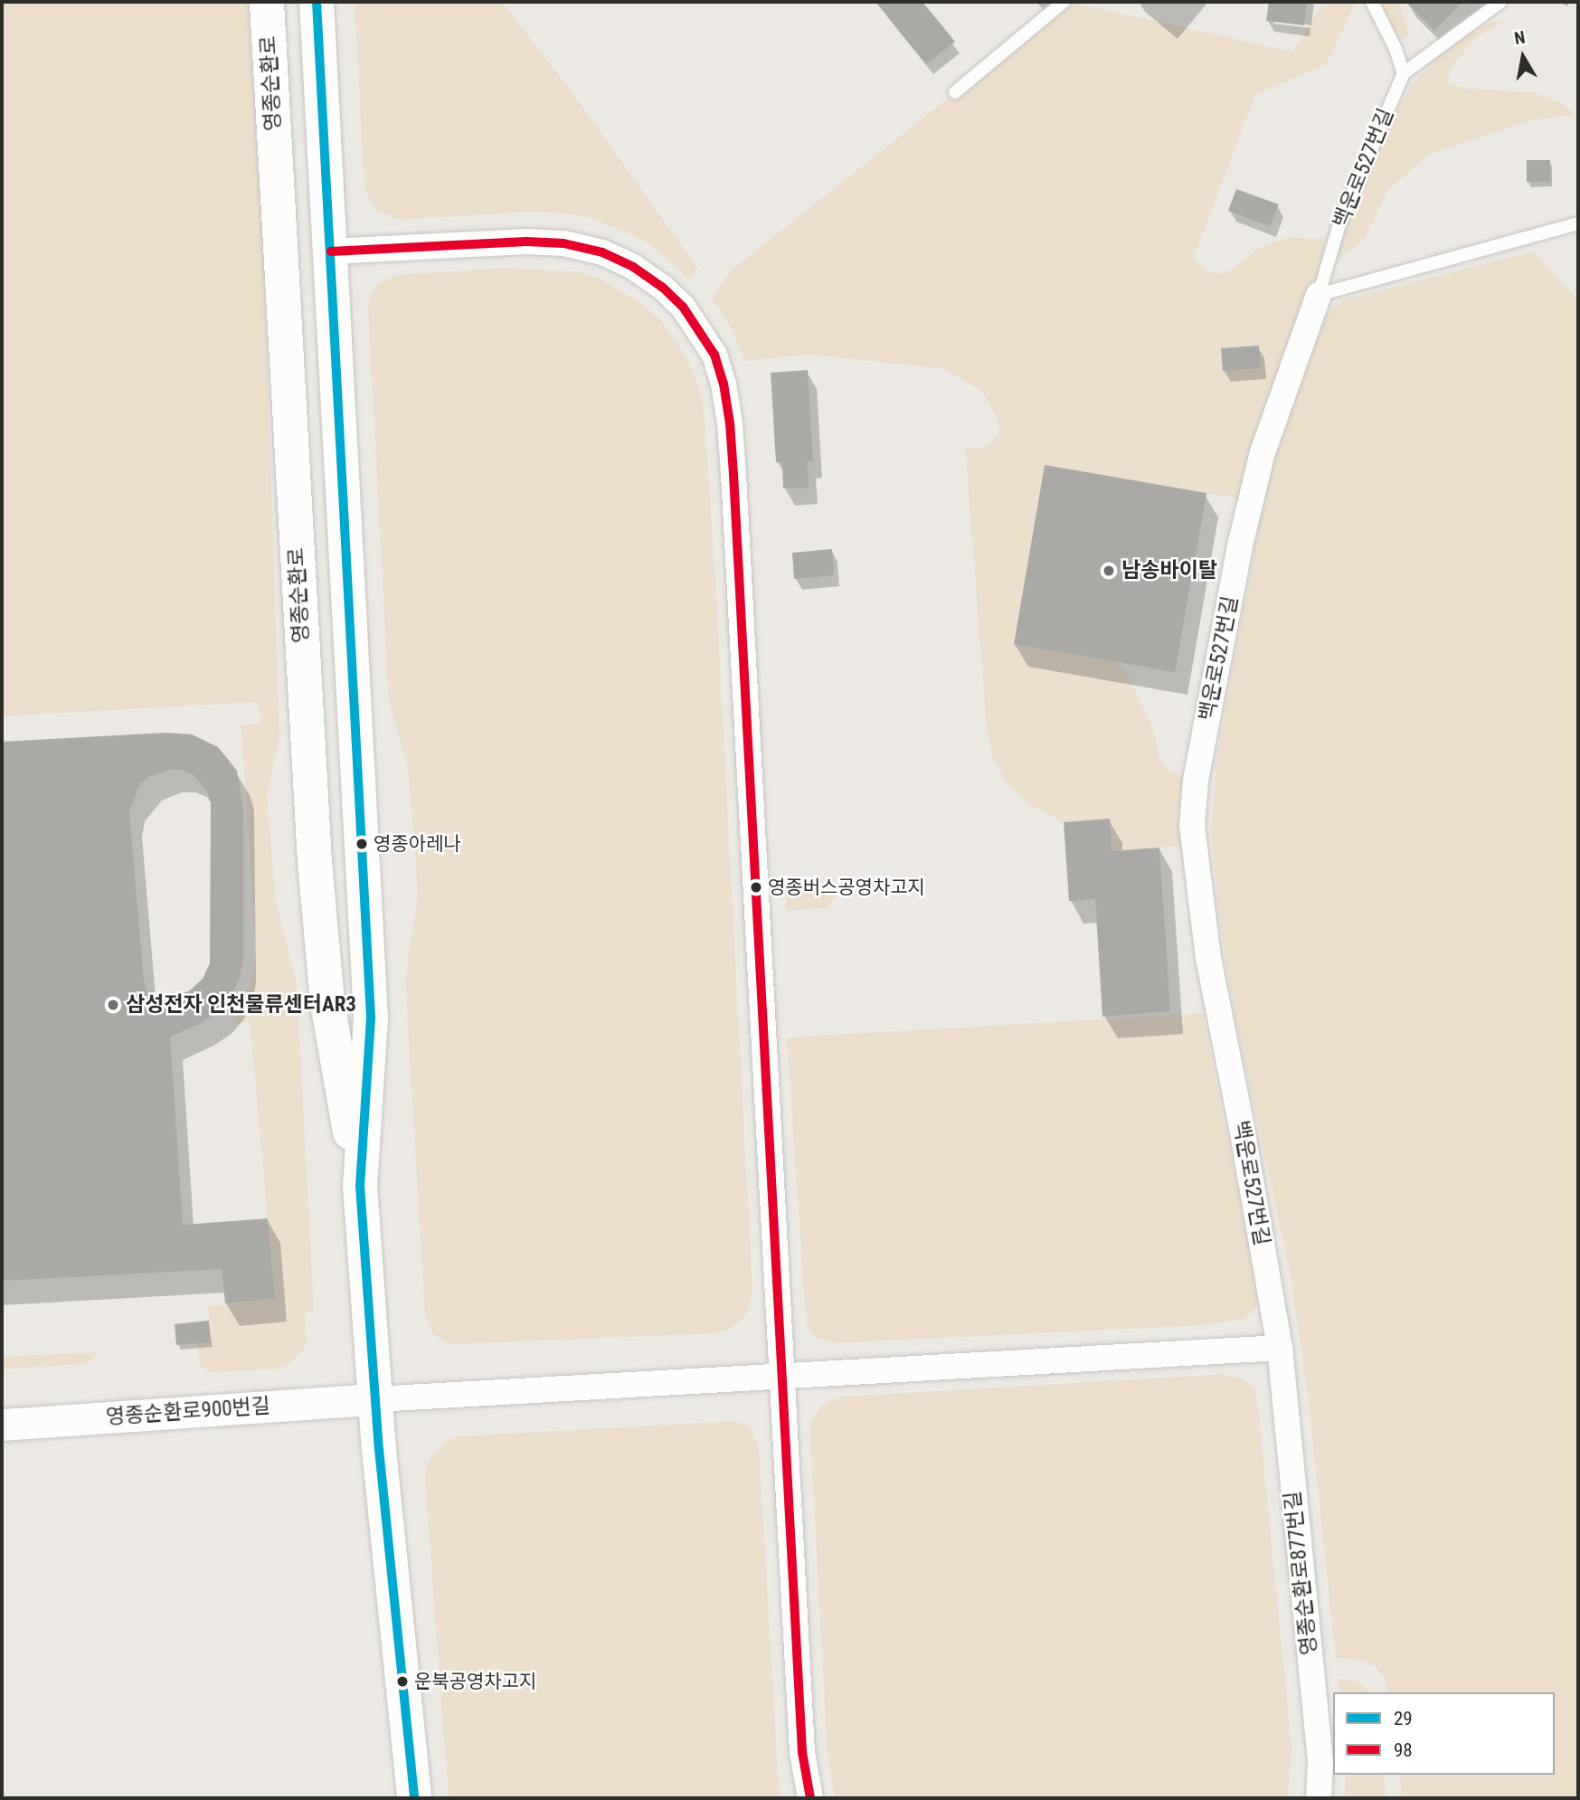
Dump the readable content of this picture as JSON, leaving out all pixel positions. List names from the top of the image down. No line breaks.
{"streets":{"main road":["영종순환로"],"street":["백운로527번길","영종순환로900번길","영종순환로877번길"]},"crossings":[["영종순환로","영종순환로900번길"],["백운로527번길","영종순환로877번길"]],"places":["남송바이탈","영종아레나","영종버스공영차고지","삼성전자 인천물류센터AR3","운북공영차고지"],"lines":["transit line 29","transit line 98"],"legend":["29","98"],"north":"top"}
